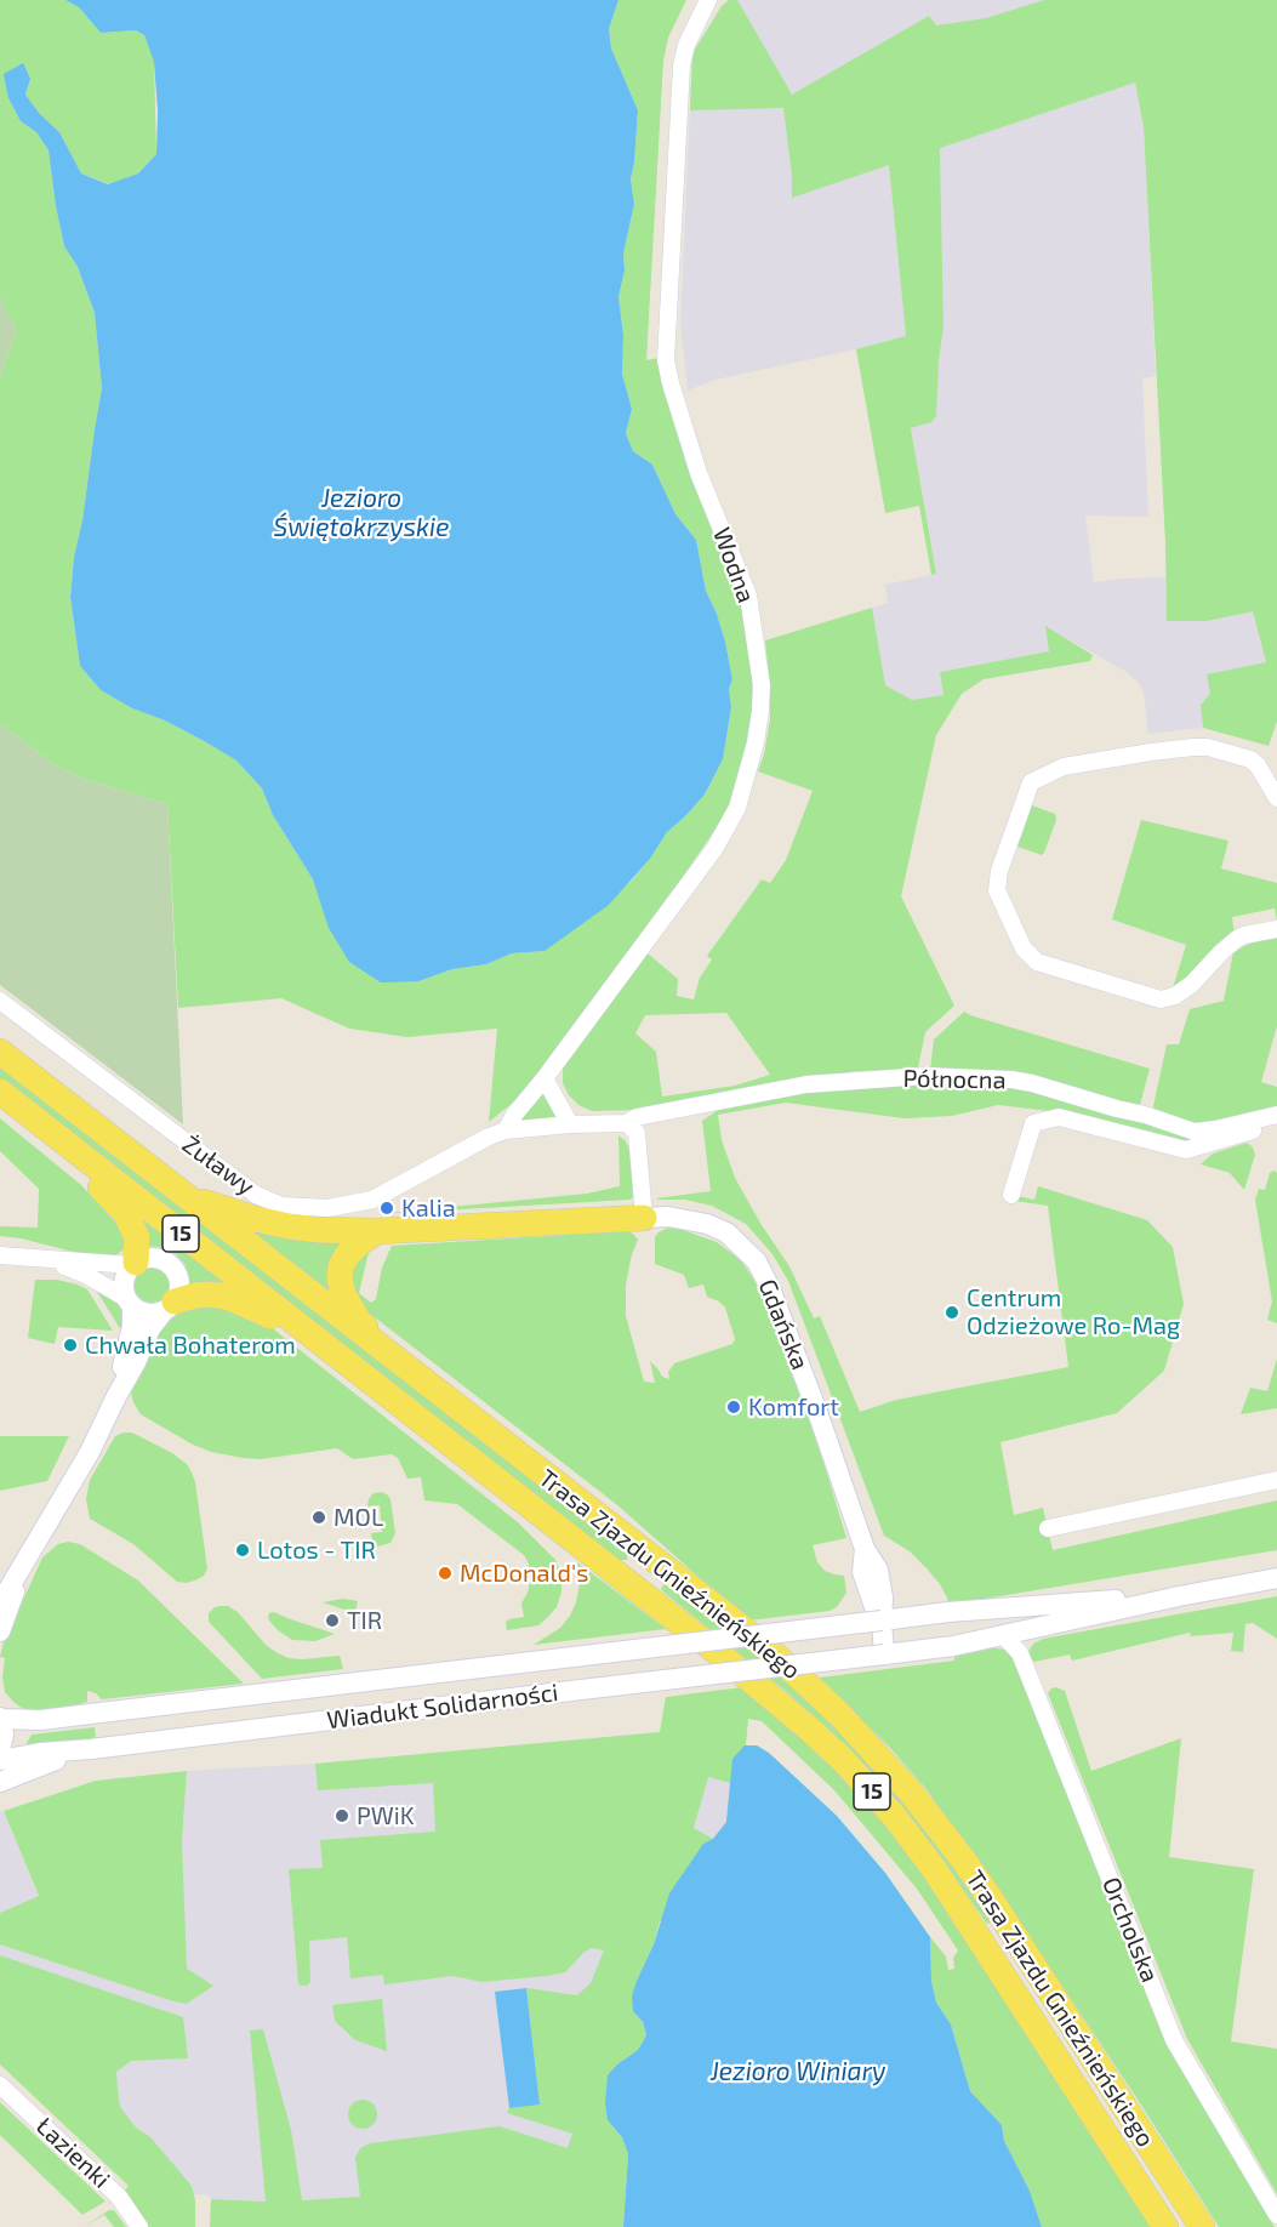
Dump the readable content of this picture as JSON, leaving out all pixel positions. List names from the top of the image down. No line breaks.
{"streets":{"main road":["15","Trasa Zjazdu Gnieźnieńskiego"],"street":["Wodna","Północna","Żuławy","Gdańska","Wiadukt Solidarności","Orcholska","Łazienki"]},"crossings":[["Wodna","Północna"],["Wodna","Żuławy"],["Północna","Żuławy"],["Gdańska","Wiadukt Solidarności"]],"water":["Jezioro Świętokrzyskie","Jezioro Winiary"],"places":["Kalia","Centrum Odzieżowe Ro-Mag","Chwała Bohaterom","Komfort","MOL","Lotos - TIR","McDonald's","TIR","PWiK"]}
